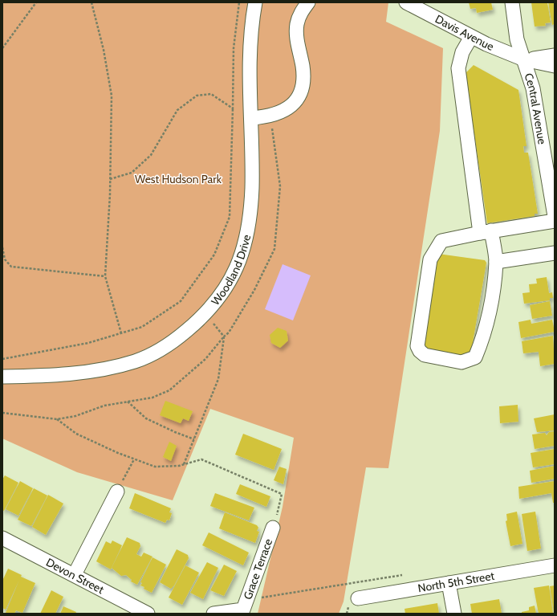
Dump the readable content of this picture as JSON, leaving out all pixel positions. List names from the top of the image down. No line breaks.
{"streets":{"street":["Davis Avenue","Central Avenue","Woodland Drive","Grace Terrace","Devon Street","North 5th Street"]},"crossings":[["Davis Avenue","Central Avenue"]],"parks":["West Hudson Park"]}
